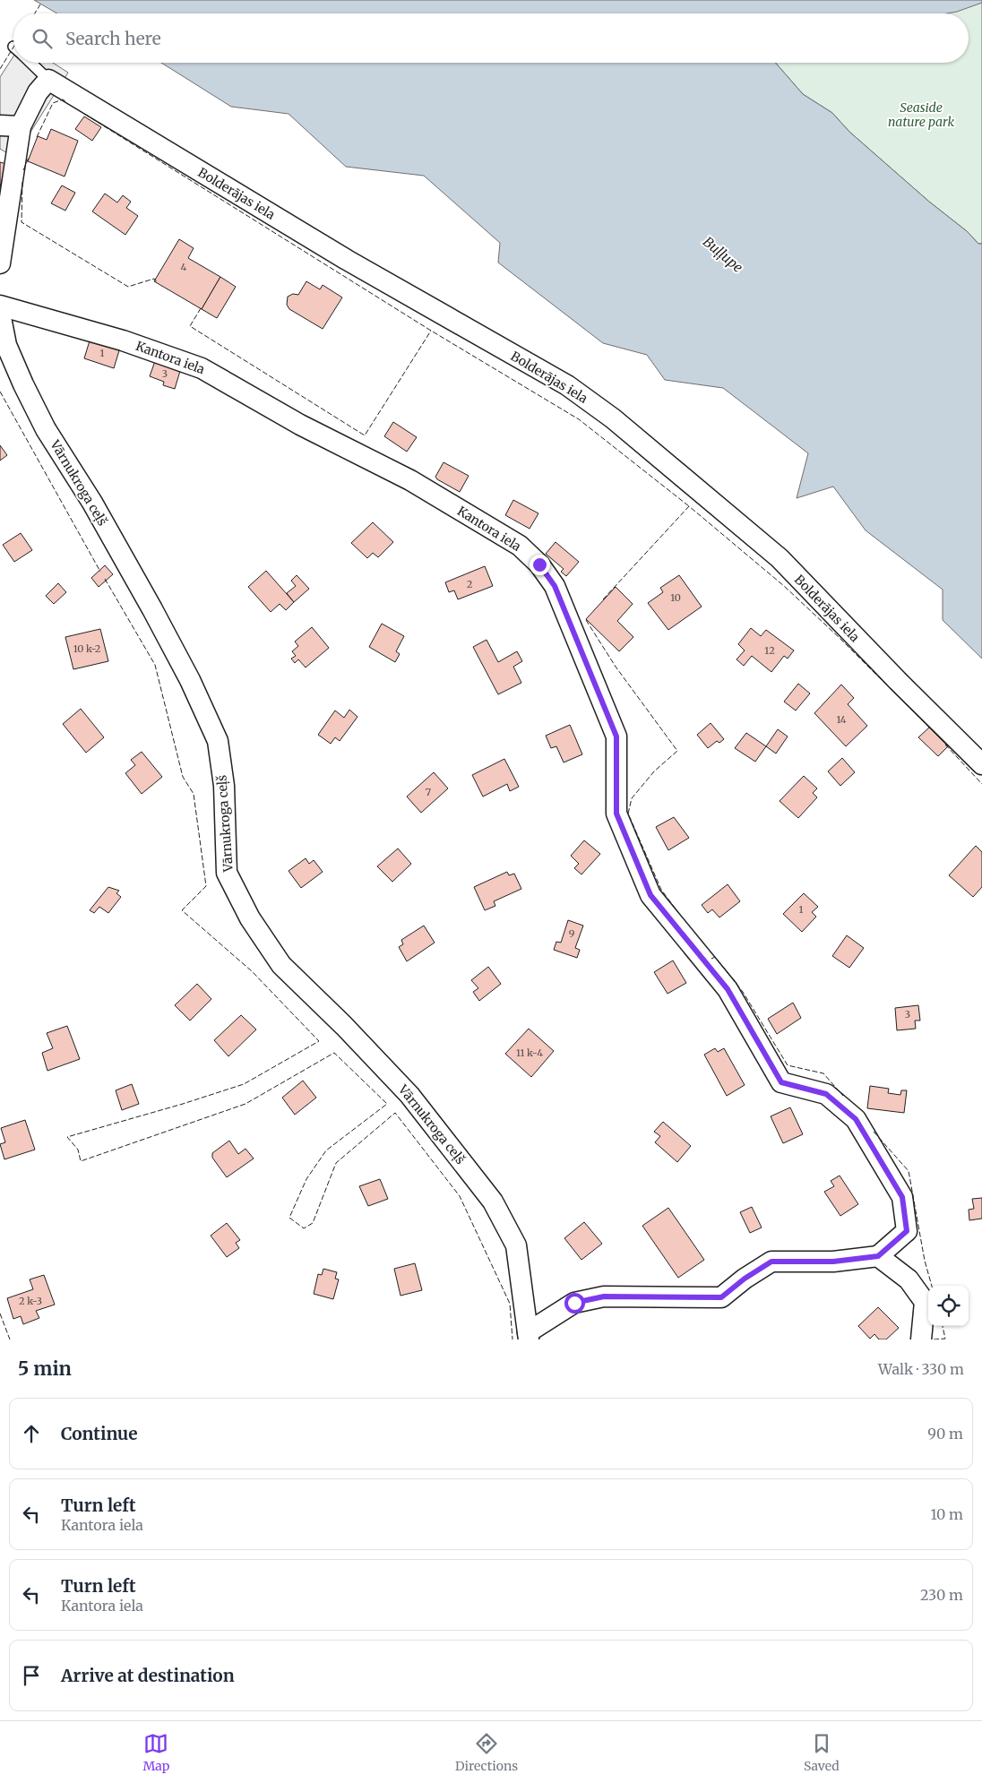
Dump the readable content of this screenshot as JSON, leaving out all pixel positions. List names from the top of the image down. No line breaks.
{"streets":{"street":["Bolderājas iela","Kantora iela","Vārnukroga ceļš"]},"water":["Buļļupe"],"parks":["Seaside nature park"],"house_numbers":["4","1","3","2","10","10 k-2","12","14","7","1","9","3","11 k-4","2 k-3"],"page":{"search":"Search here","heading":["5 min","Walk · 330 m"],"list":[["Continue","90 m"],["Turn left","Kantora iela","10 m"],["Turn left","Kantora iela","230 m"],"Arrive at destination"],"nav":["Map","Directions","Saved"]}}
